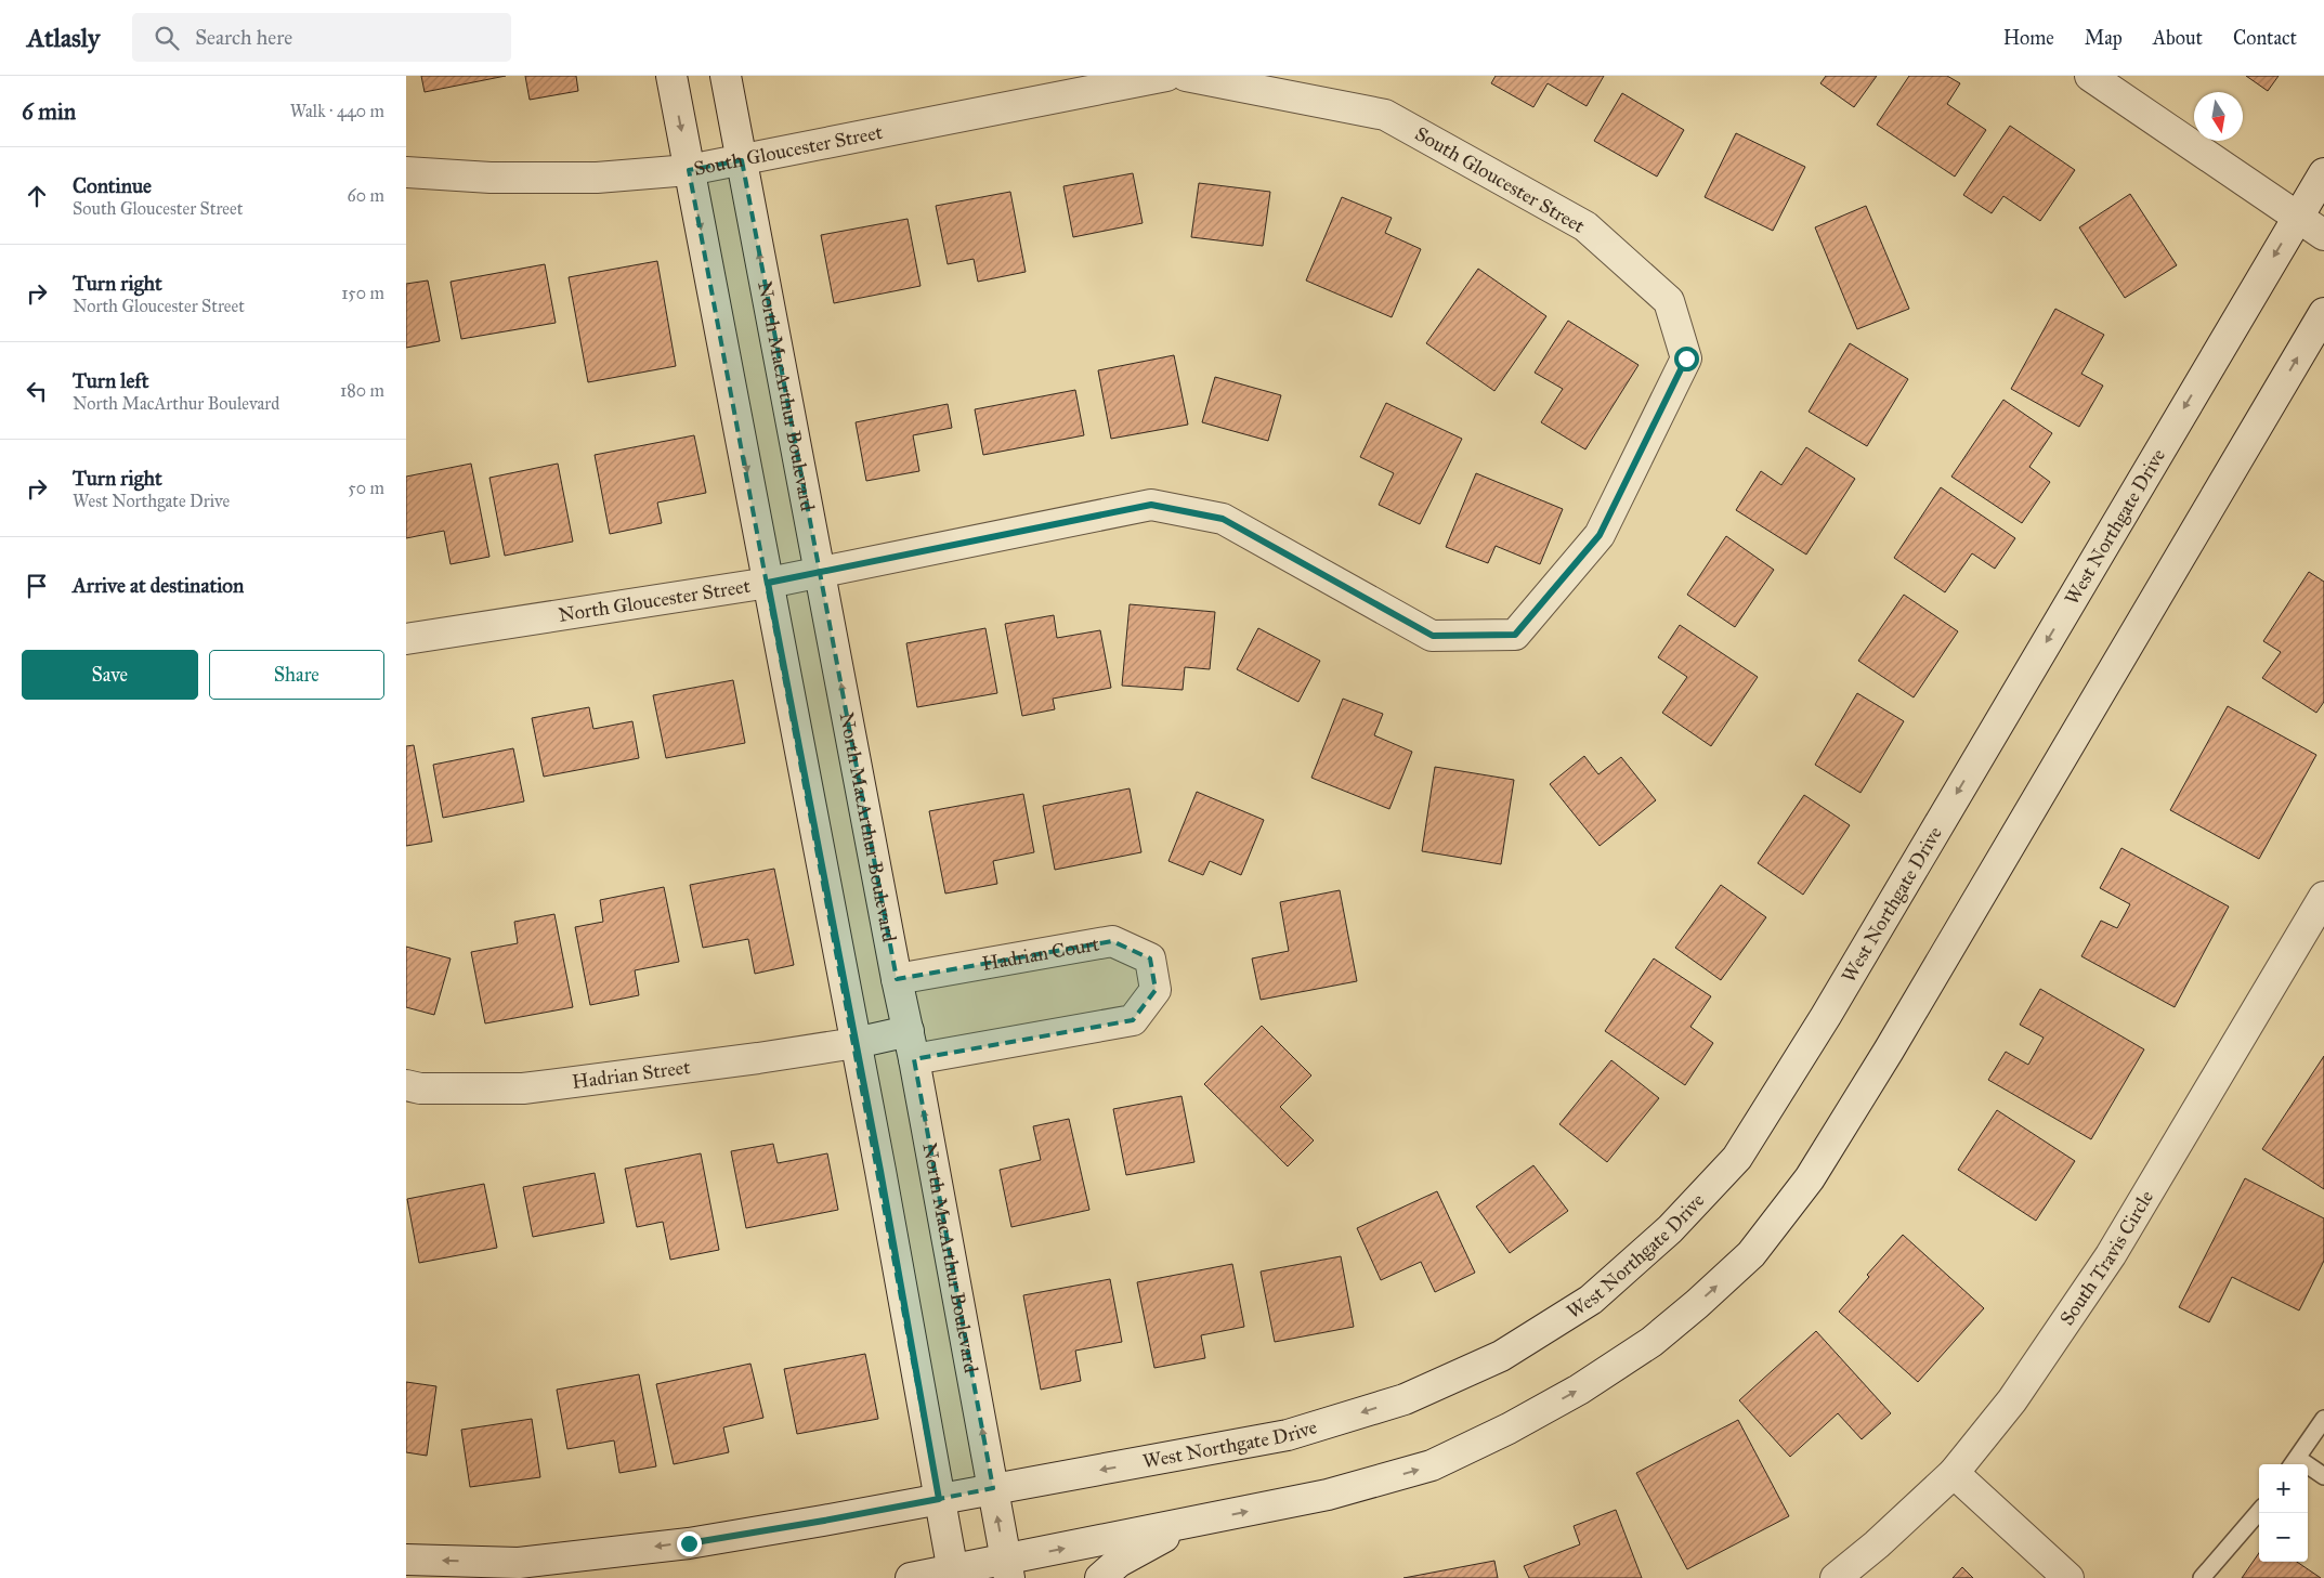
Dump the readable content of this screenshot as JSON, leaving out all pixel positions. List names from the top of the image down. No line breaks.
{"streets":{"main road":["South Gloucester Street","North MacArthur Boulevard","West Northgate Drive","North Gloucester Street","Hadrian Court","Hadrian Street","South Travis Circle"]},"crossings":[["South Gloucester Street","North MacArthur Boulevard"],["South Gloucester Street","North Gloucester Street"],["North MacArthur Boulevard","West Northgate Drive"],["North MacArthur Boulevard","North Gloucester Street"],["North MacArthur Boulevard","Hadrian Court"],["North MacArthur Boulevard","Hadrian Street"]],"north":"bottom","page":{"header":"Atlasly","search":"Search here","nav":["Home","Map","About","Contact"],"heading":["6 min","Walk · 440 m"],"list":[["Continue","South Gloucester Street","60 m"],["Turn right","North Gloucester Street","150 m"],["Turn left","North MacArthur Boulevard","180 m"],["Turn right","West Northgate Drive","50 m"],"Arrive at destination"],"buttons":["Save","Share"],"map_buttons":["+","−"]}}
